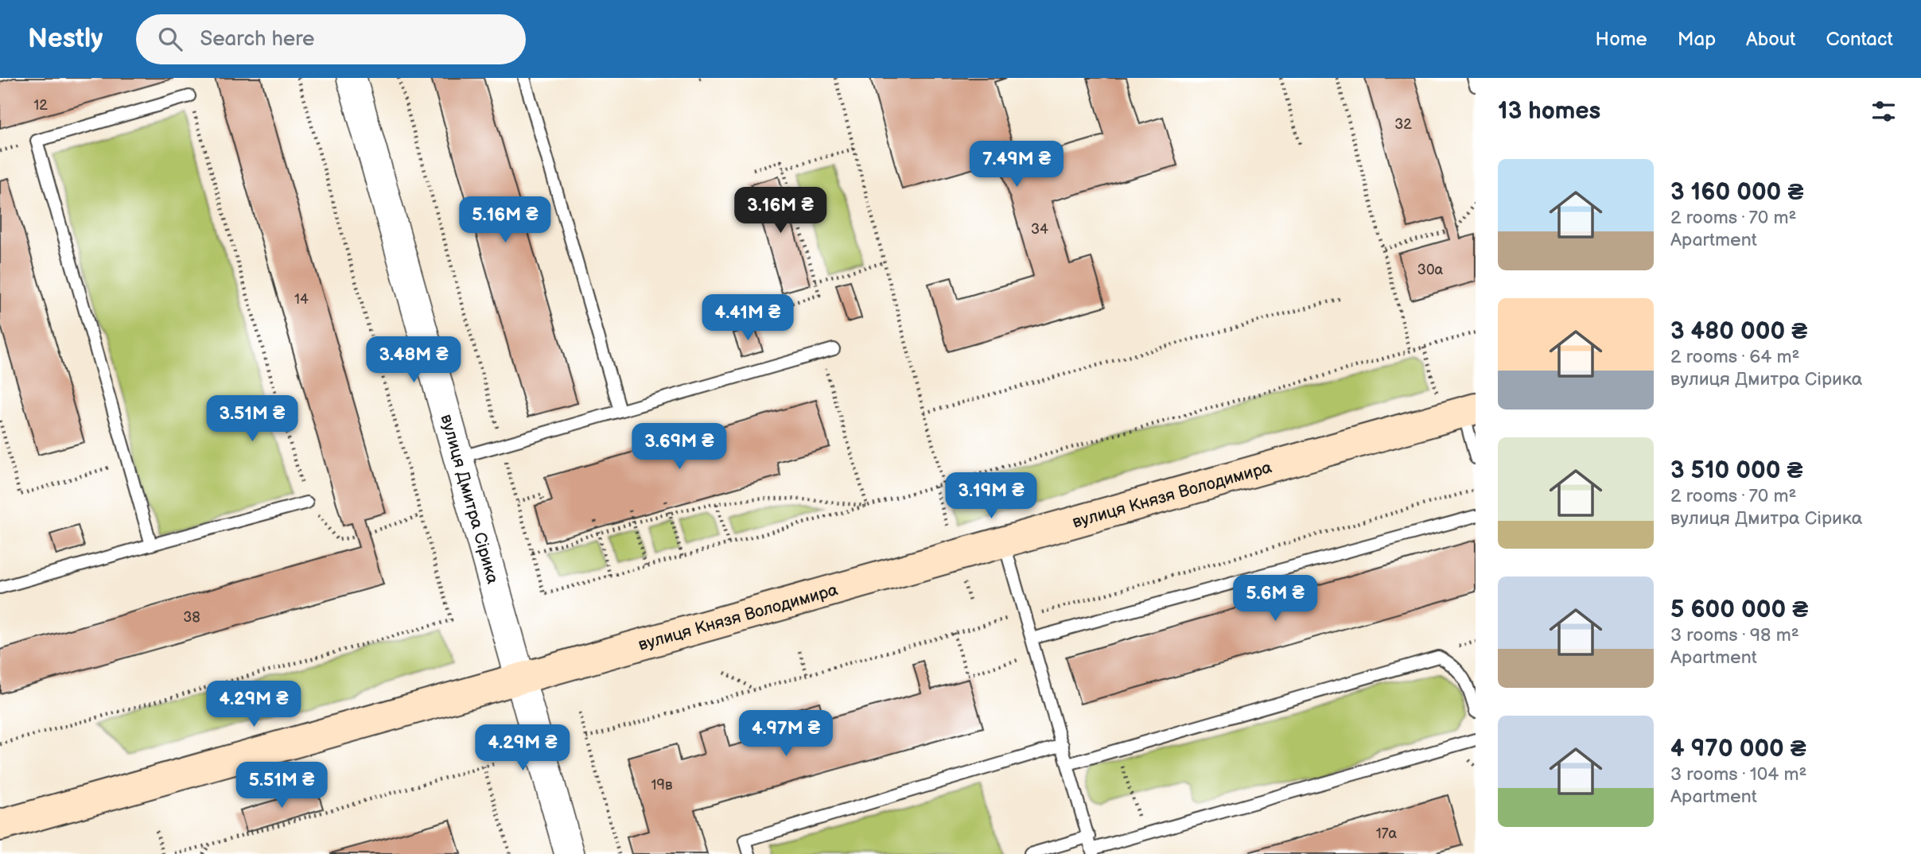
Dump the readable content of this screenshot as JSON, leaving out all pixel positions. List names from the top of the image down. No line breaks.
{"streets":{"main road":["вулиця Князя Володимира"],"street":["вулиця Дмитра Сірика"]},"crossings":[["вулиця Князя Володимира","вулиця Дмитра Сірика"]],"house_numbers":["12","32","34","30а","14","38","19в","17а"],"page":{"header":"Nestly","search":"Search here","nav":["Home","Map","About","Contact"],"heading":"13 homes","price":["7.49M ₴","3.16M ₴","5.16M ₴","4.41M ₴","3.48M ₴","3.51M ₴","3.69M ₴","3.19M ₴","5.6M ₴","4.29M ₴","4.97M ₴","4.29M ₴","5.51M ₴"],"list":[{"name":"3 160 000 ₴","note":"2 rooms · 70 m² · Apartment"},{"name":"3 480 000 ₴","note":"2 rooms · 64 m² · вулиця Дмитра Сірика"},{"name":"3 510 000 ₴","note":"2 rooms · 70 m² · вулиця Дмитра Сірика"},{"name":"5 600 000 ₴","note":"3 rooms · 98 m² · Apartment"},{"name":"4 970 000 ₴","note":"3 rooms · 104 m² · Apartment"}]}}
